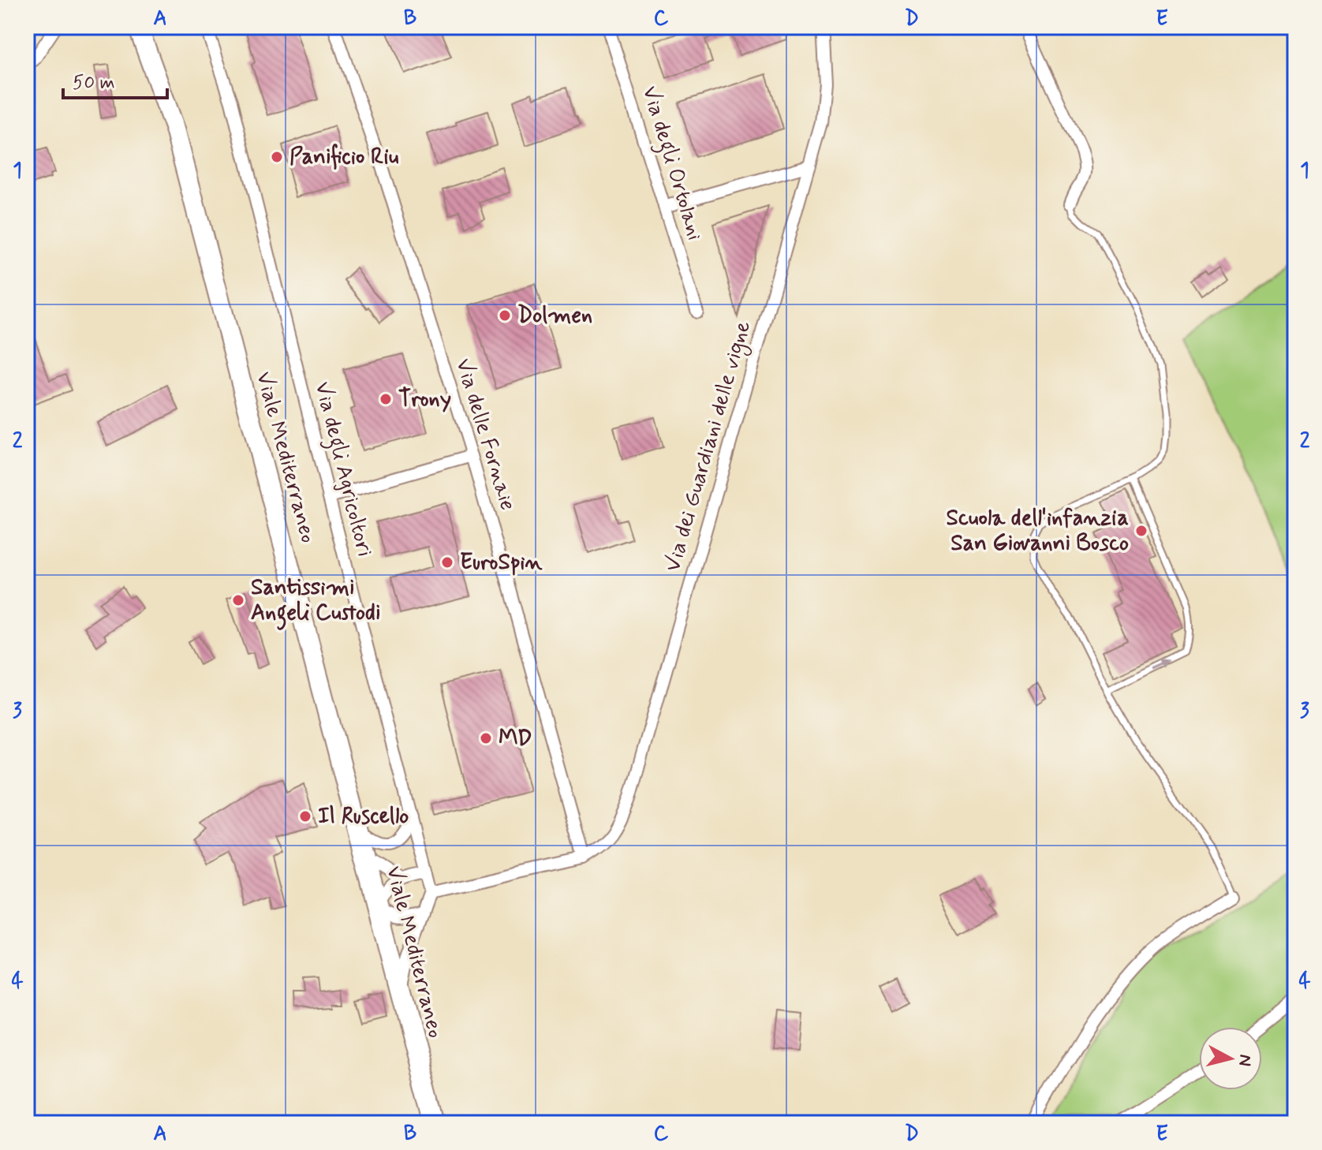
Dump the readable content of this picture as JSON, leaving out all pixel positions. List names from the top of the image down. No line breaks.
{"streets":{"main road":["Viale Mediterraneo"],"street":["Via degli Ortolani","Via delle Fornaie","Via dei Guardiani delle vigne","Via degli Agricoltori"]},"crossings":[["Via delle Fornaie","Via dei Guardiani delle vigne"],["Viale Mediterraneo","Via degli Agricoltori"]],"places":["Panificio Riu","Dolmen","Trony","Scuola dell'infanzia San Giovanni Bosco","EuroSpin","Santissimi Angeli Custodi","MD","Il Ruscello"],"scale_bar":"50 m","north":"right","grid":{"columns":["A","B","C","D","E"],"rows":["1","2","3","4"]}}
